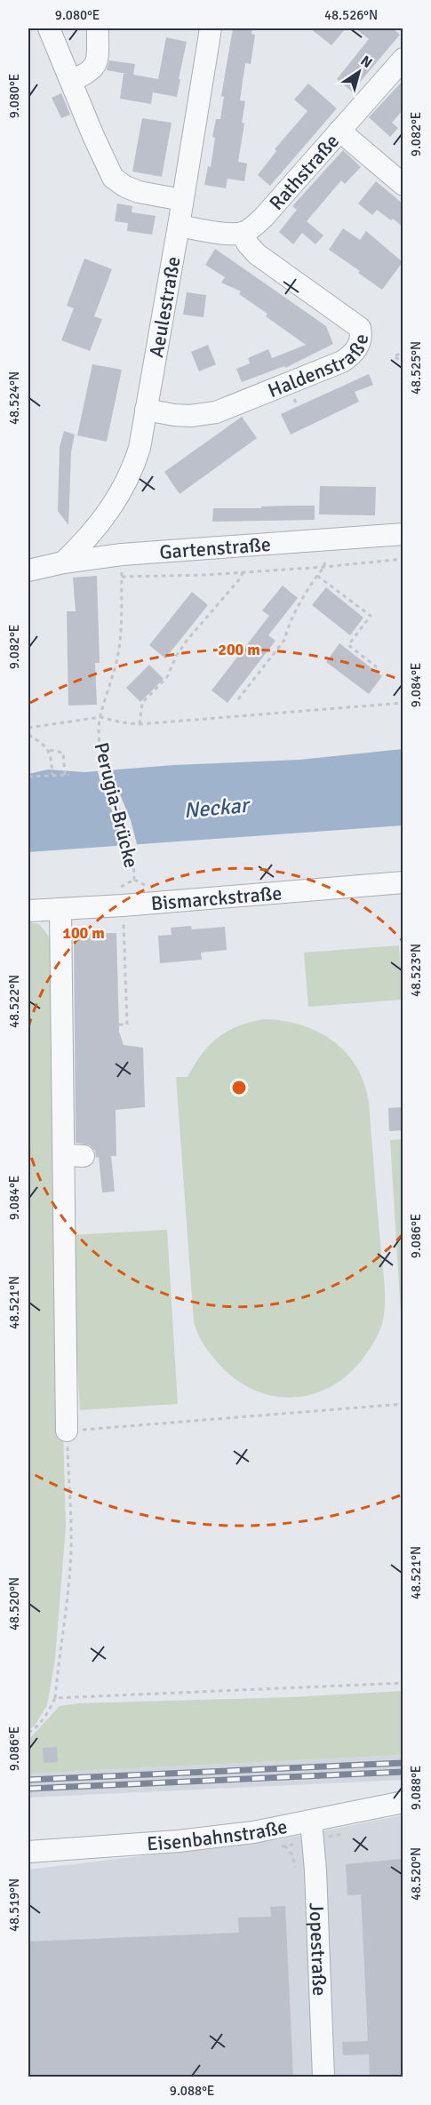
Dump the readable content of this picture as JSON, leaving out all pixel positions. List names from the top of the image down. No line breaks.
{"streets":{"street":["Rathstraße","Aeulestraße","Haldenstraße","Gartenstraße","Bismarckstraße","Eisenbahnstraße","Jopestraße"],"path":["Perugia-Brücke"]},"crossings":[["Rathstraße","Haldenstraße"],["Aeulestraße","Haldenstraße"],["Aeulestraße","Gartenstraße"],["Gartenstraße","Perugia-Brücke"],["Eisenbahnstraße","Jopestraße"]],"water":["Neckar"],"north":"top right","coordinates":["9.080°E","48.526°N","9.082°E","48.525°N","48.524°N","9.084°E","48.523°N","48.522°N","9.086°E","48.521°N","48.520°N","9.088°E","48.519°N"],"rings":["200 m","100 m"]}
